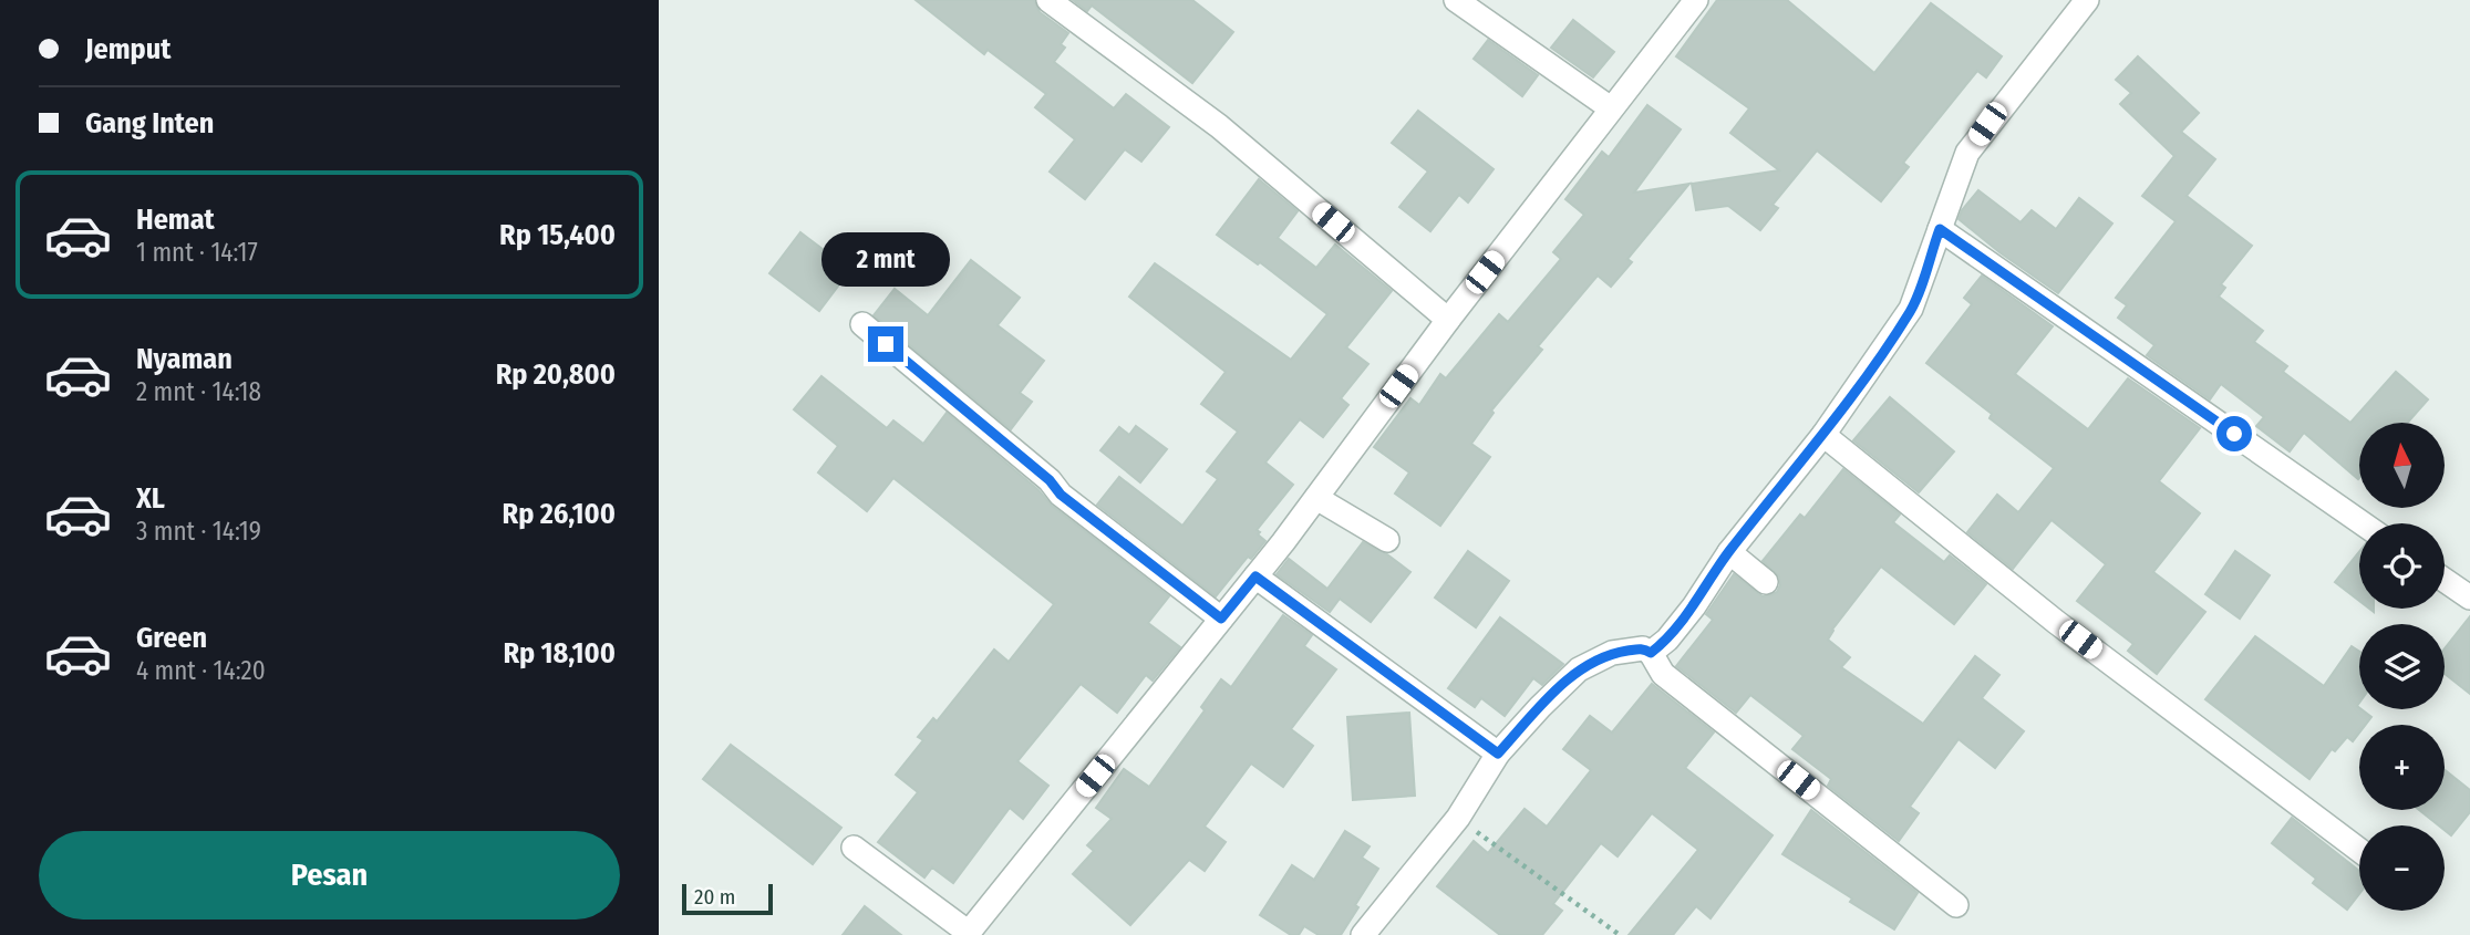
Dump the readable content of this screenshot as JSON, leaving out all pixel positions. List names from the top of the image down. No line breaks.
{"scale_bar":"20 m","north":"top","page":{"banner":["Jemput","Gang Inten"],"list":[{"name":"Hemat","note":"1 mnt · 14:17","value":"Rp 15,400"},{"name":"Nyaman","note":"2 mnt · 14:18","value":"Rp 20,800"},{"name":"XL","note":"3 mnt · 14:19","value":"Rp 26,100"},{"name":"Green","note":"4 mnt · 14:20","value":"Rp 18,100"}],"bubble":"2 mnt","map_buttons":["+","−"],"buttons":"Pesan","scale":"20 m"}}
